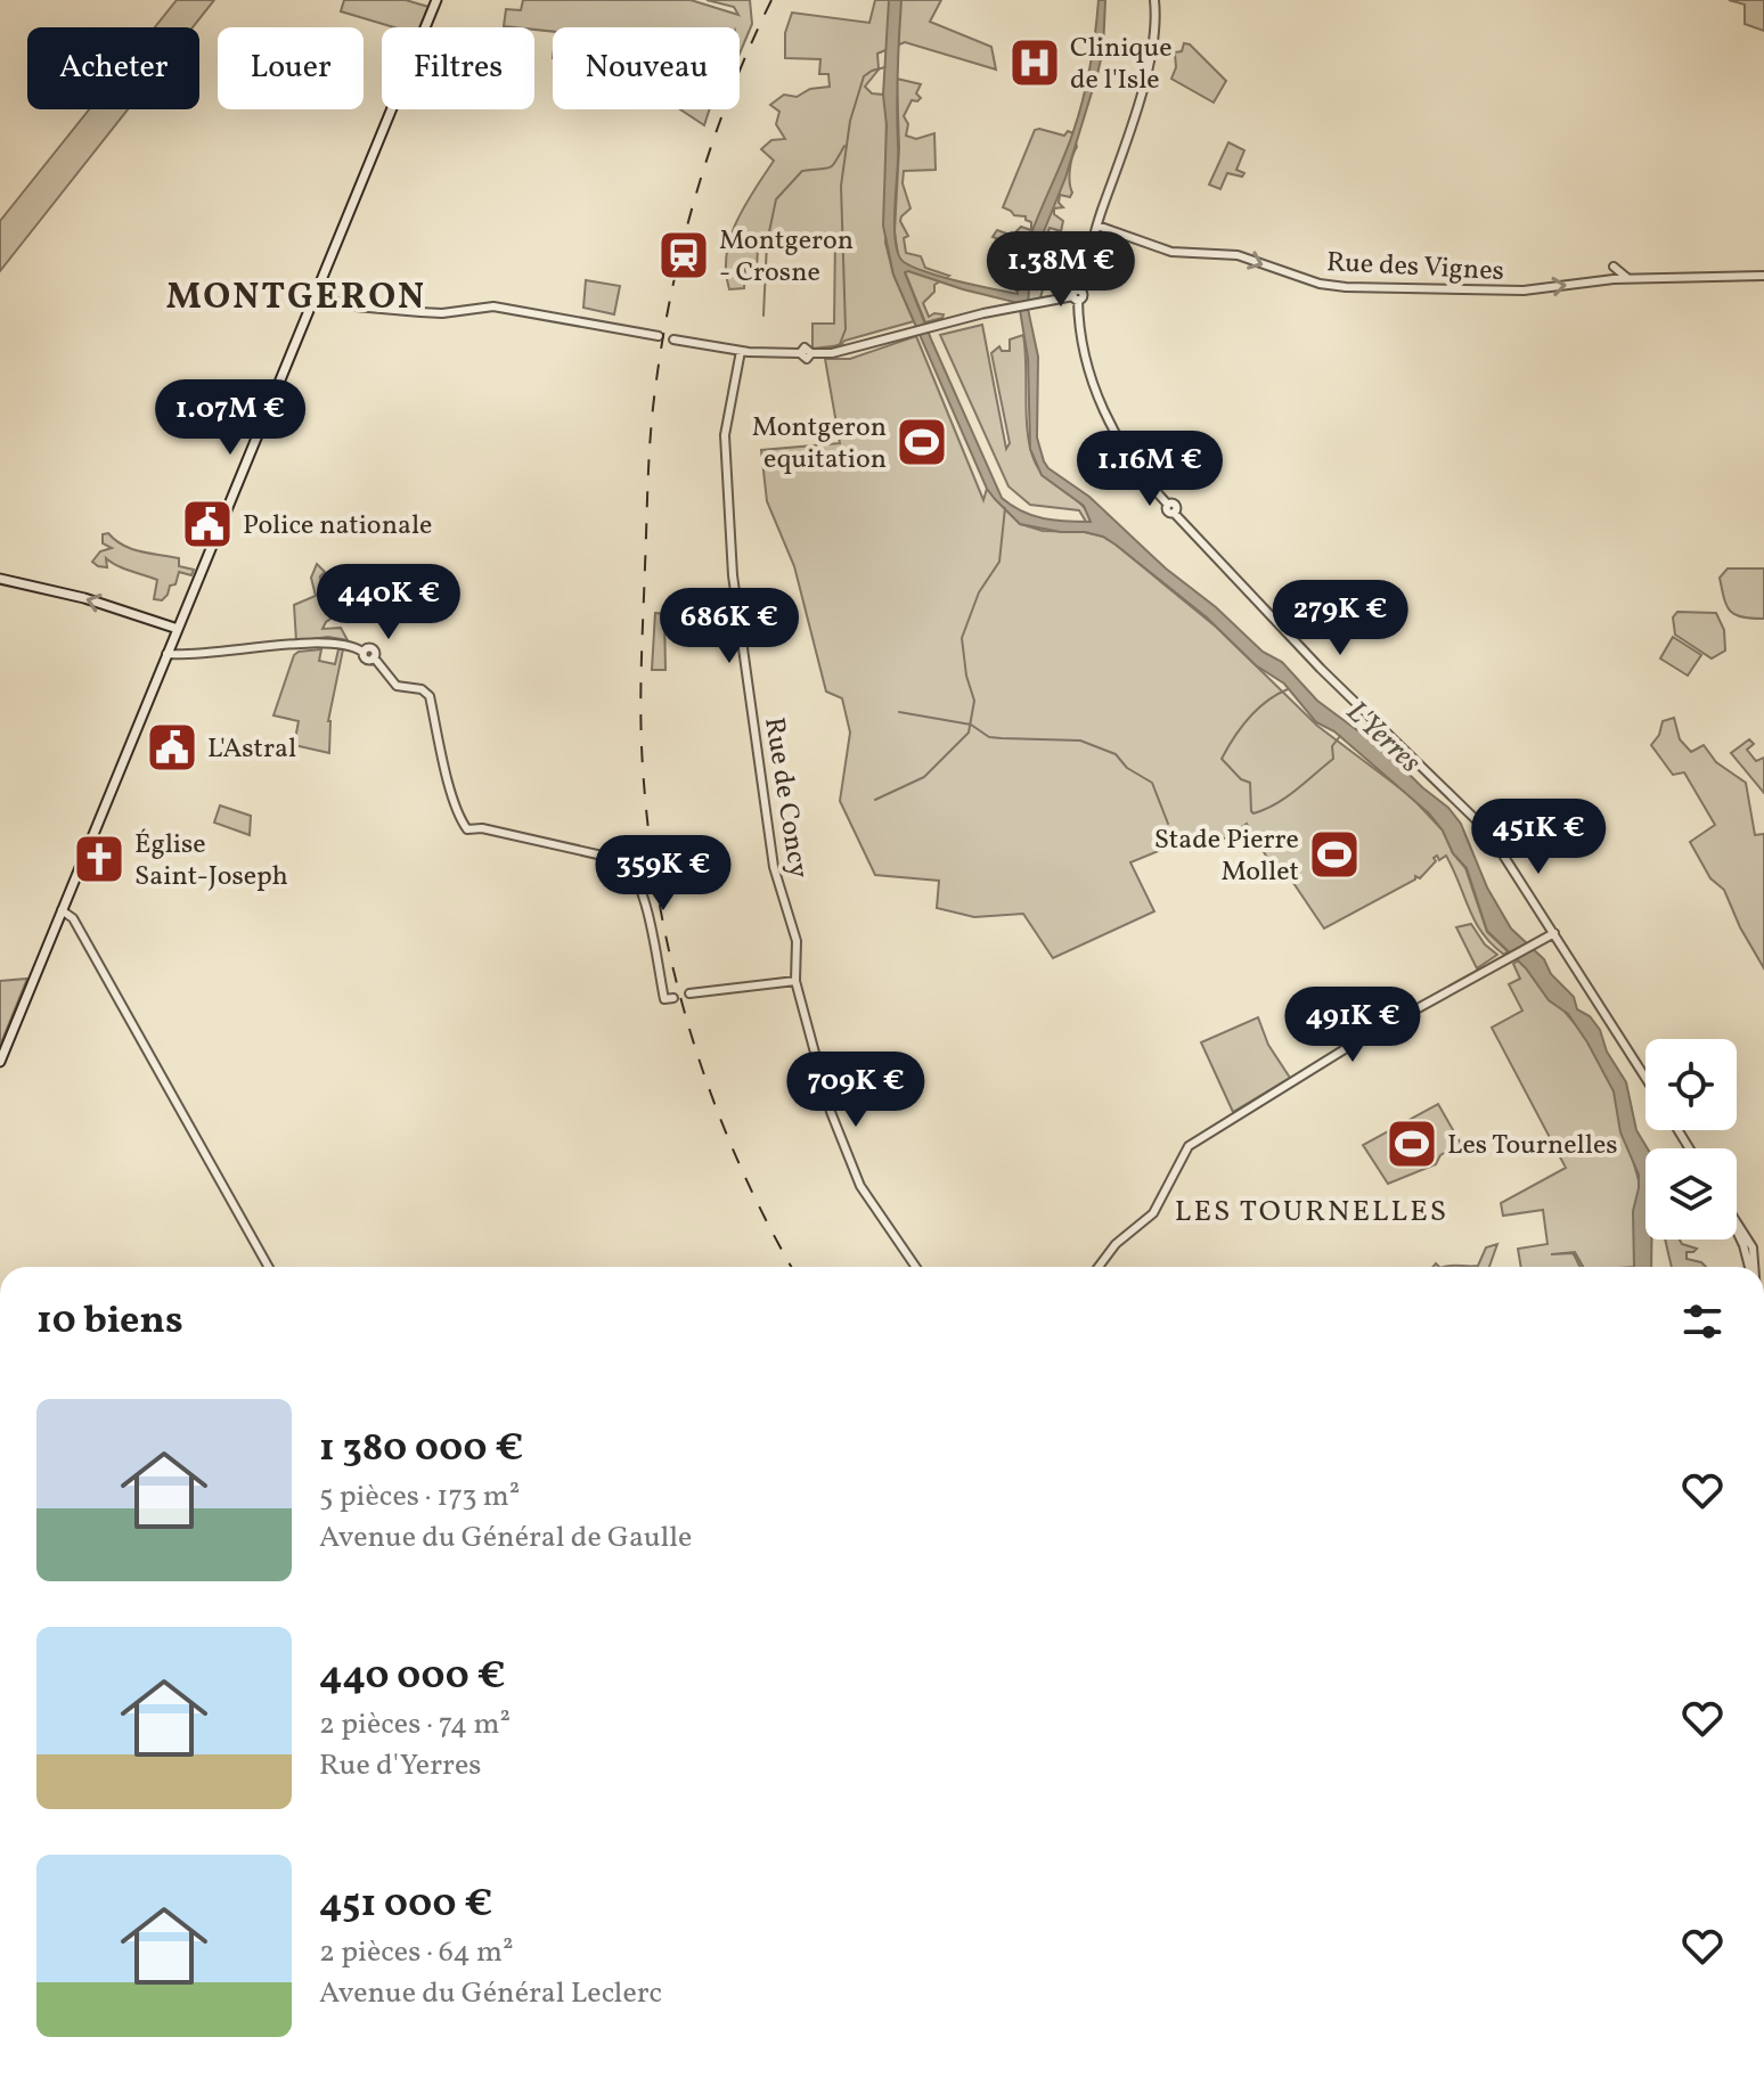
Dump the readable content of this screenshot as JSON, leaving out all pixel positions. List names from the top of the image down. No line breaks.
{"streets":{"street":["Rue des Vignes","Rue de Concy"]},"one_way":["Rue des Vignes"],"districts":["MONTGERON","LES TOURNELLES"],"water":["L'Yerres"],"places":{"hospital":["Clinique de l'Isle"],"station":["Montgeron - Crosne"],"sports":["Montgeron equitation","Stade Pierre Mollet","Les Tournelles"],"public building":["Police nationale","L'Astral"],"church":["Église Saint-Joseph"]},"page":{"chip":["Acheter","Louer","Filtres","Nouveau"],"price":["1.38M €","1.07M €","1.16M €","440K €","279K €","686K €","451K €","359K €","491K €","709K €"],"heading":"10 biens","list":[{"name":"1 380 000 €","note":"5 pièces · 173 m² · Avenue du Général de Gaulle"},{"name":"440 000 €","note":"2 pièces · 74 m² · Rue d'Yerres"},{"name":"451 000 €","note":"2 pièces · 64 m² · Avenue du Général Leclerc"}]}}
